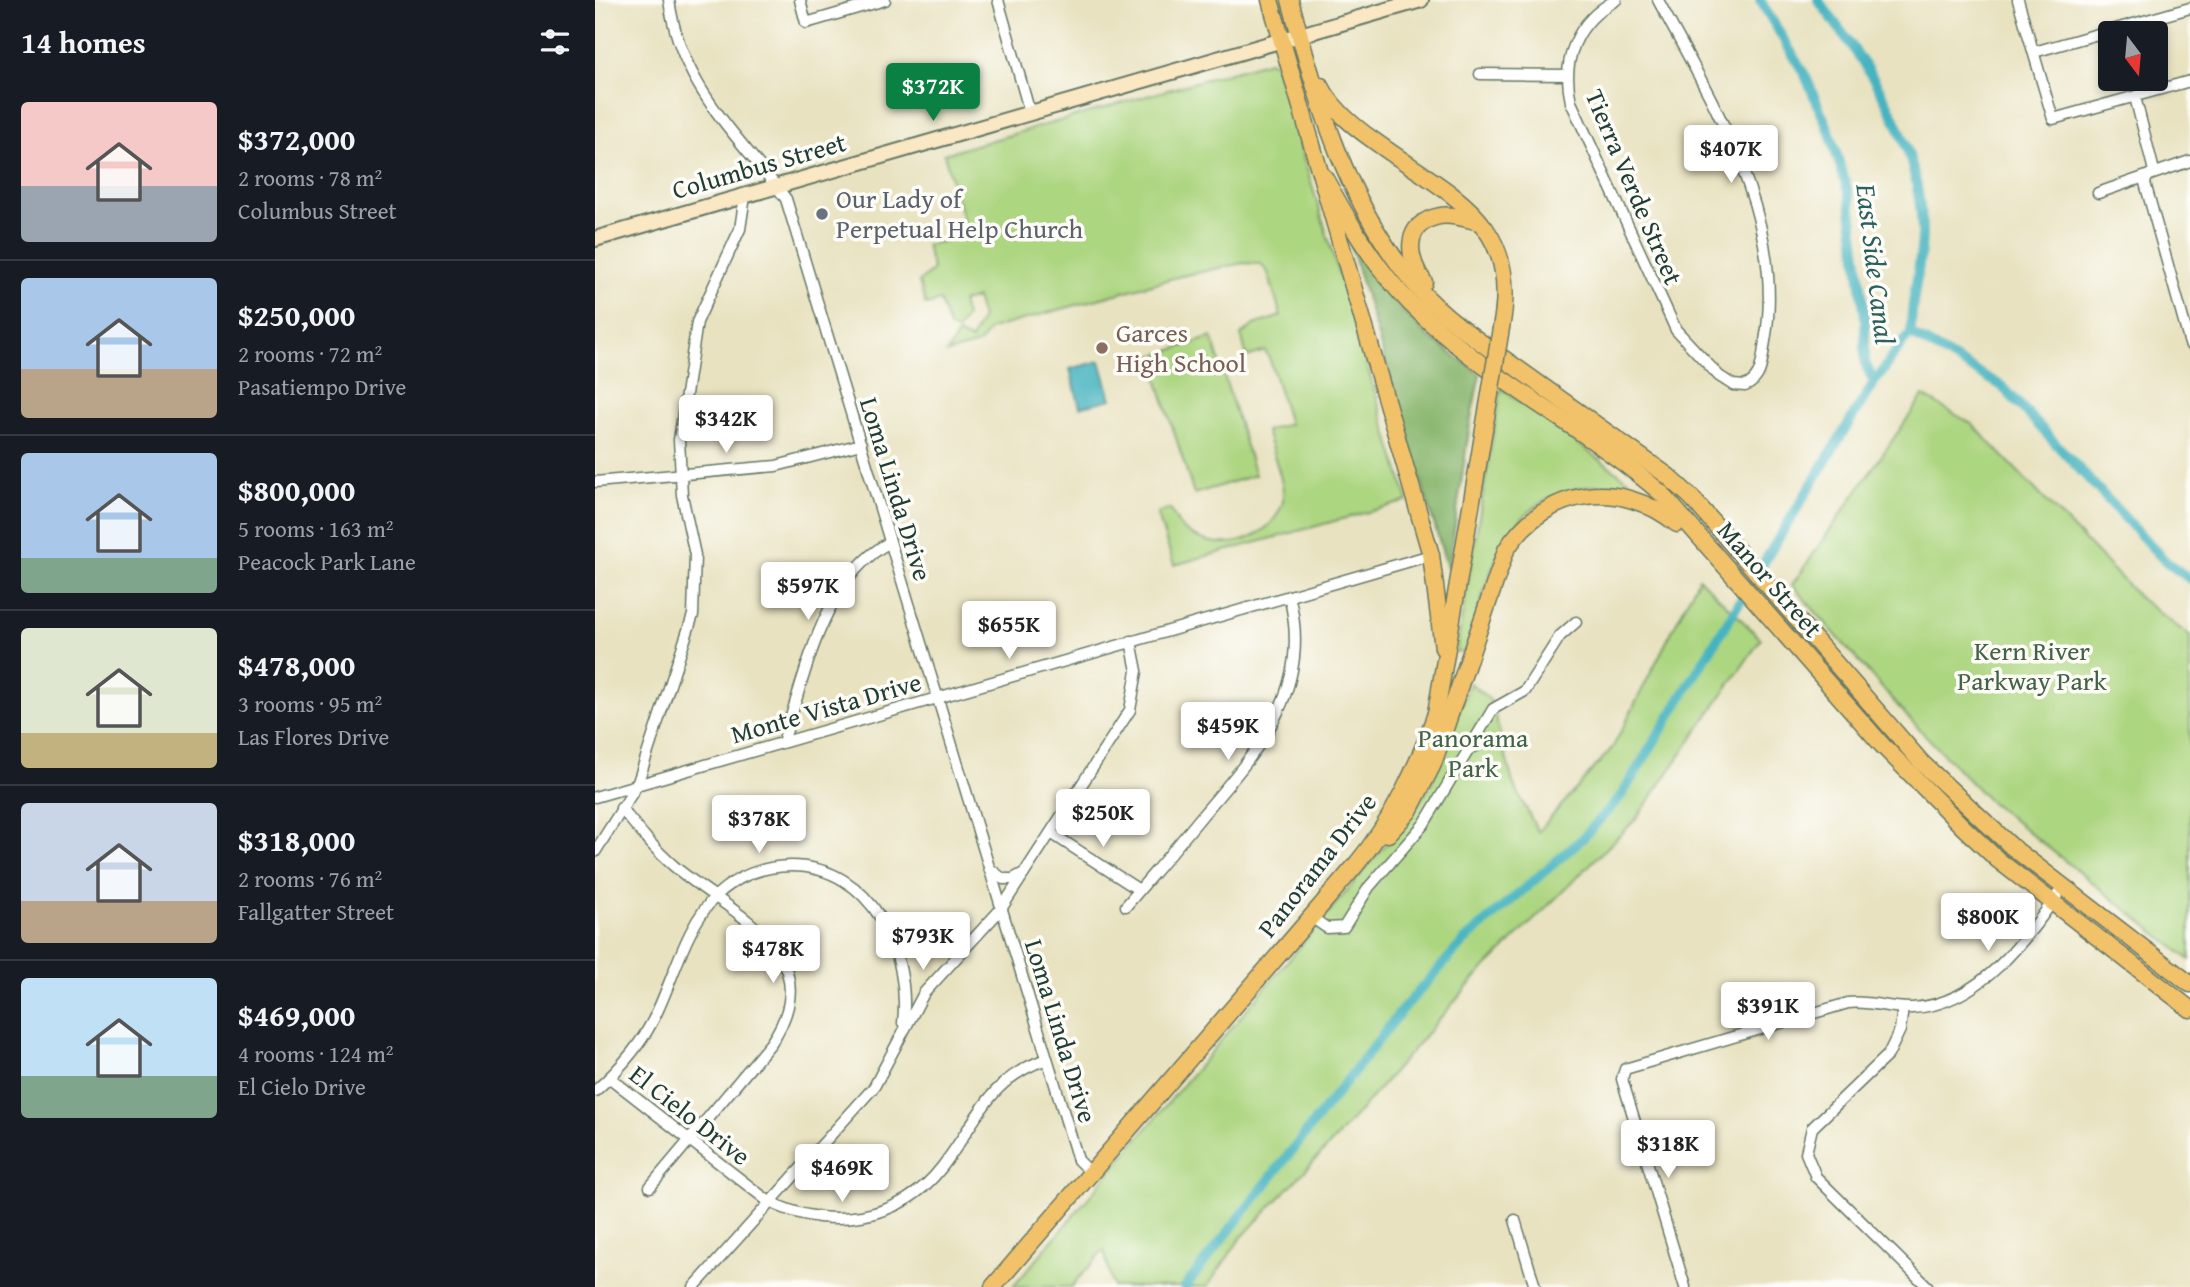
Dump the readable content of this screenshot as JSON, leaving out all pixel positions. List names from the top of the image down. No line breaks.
{"streets":{"main road":["Columbus Street","Manor Street","Panorama Drive"],"street":["Tierra Verde Street","Loma Linda Drive","Monte Vista Drive","El Cielo Drive"]},"crossings":[["Columbus Street","Loma Linda Drive"],["Loma Linda Drive","Monte Vista Drive"],["Loma Linda Drive","Panorama Drive"],["Loma Linda Drive","El Cielo Drive"]],"water":["East Side Canal"],"parks":["Kern River Parkway Park","Panorama Park"],"places":["Our Lady of Perpetual Help Church","Garces High School"],"north":"bottom","page":{"heading":"14 homes","price":["$372K","$407K","$342K","$597K","$655K","$459K","$250K","$378K","$800K","$793K","$478K","$391K","$318K","$469K"],"list":[{"name":"$372,000","note":"2 rooms · 78 m² · Columbus Street"},{"name":"$250,000","note":"2 rooms · 72 m² · Pasatiempo Drive"},{"name":"$800,000","note":"5 rooms · 163 m² · Peacock Park Lane"},{"name":"$478,000","note":"3 rooms · 95 m² · Las Flores Drive"},{"name":"$318,000","note":"2 rooms · 76 m² · Fallgatter Street"},{"name":"$469,000","note":"4 rooms · 124 m² · El Cielo Drive"}]}}
